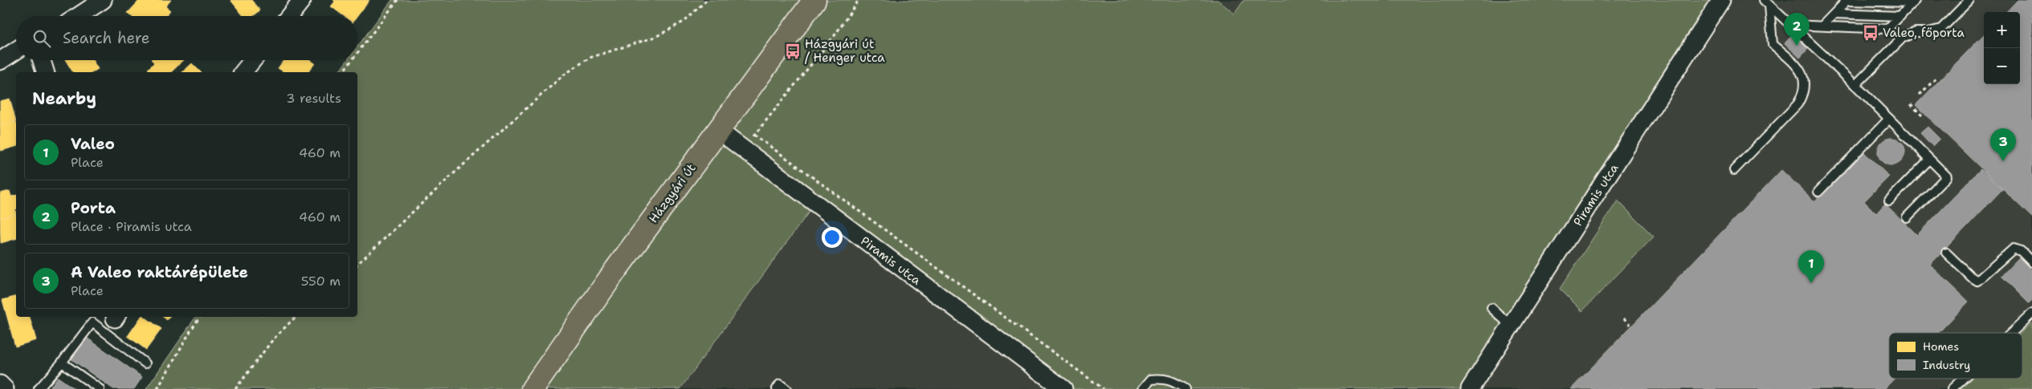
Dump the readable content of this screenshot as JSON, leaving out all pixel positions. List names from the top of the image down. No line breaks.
{"streets":{"main road":["Házgyári út"],"street":["Piramis utca"]},"crossings":[["Házgyári út","Piramis utca"]],"places":{"bus stop":["Valeo, főporta","Házgyári út / Henger utca"]},"legend":["Homes","Industry"],"page":{"map_buttons":["+","−"],"pins":["2","3","1"],"search":"Search here","heading":["Nearby","3 results"],"list":[{"mark":"1","name":"Valeo","note":"Place","value":"460 m"},{"mark":"2","name":"Porta","note":"Place · Piramis utca","value":"460 m"},{"mark":"3","name":"A Valeo raktárépülete","note":"Place","value":"550 m"}]}}
